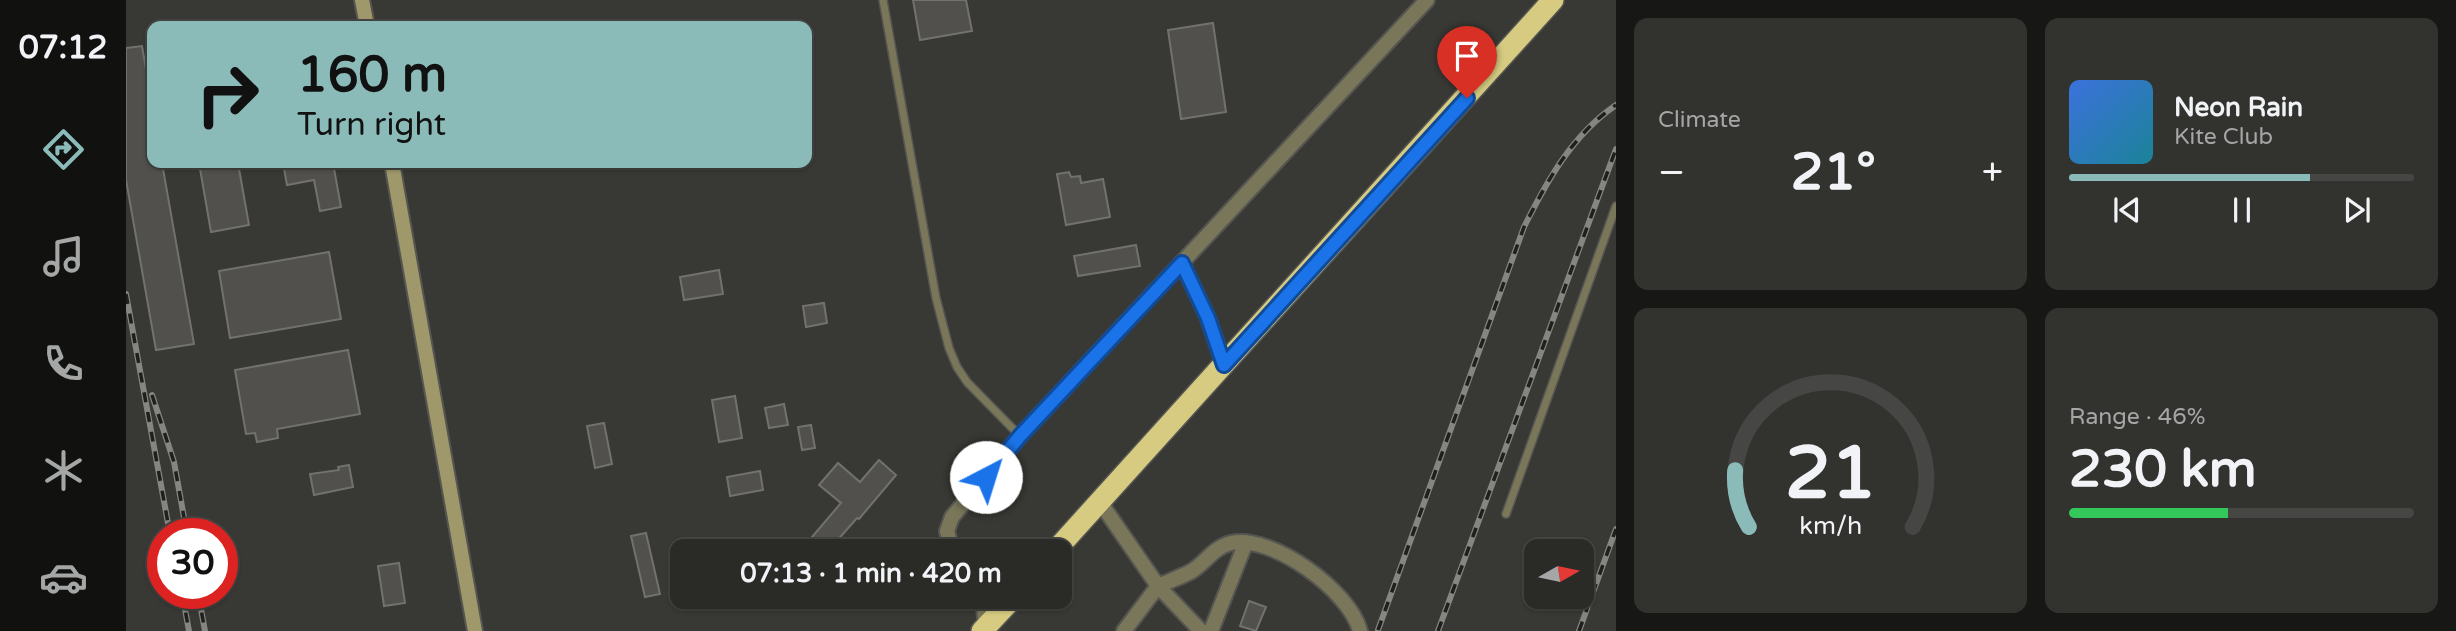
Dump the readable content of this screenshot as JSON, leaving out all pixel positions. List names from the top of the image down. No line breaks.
{"north":"right","page":{"tabs":"07:12","tile":["Climate",["Range · 46%","230 km"]],"turn":["160 m","Turn right"],"song":["Neon Rain","Kite Club"],"heat":["−","21°","+"],"limit":"30","trip":"07:13 · 1 min · 420 m","gauge":["21","km/h"]}}
